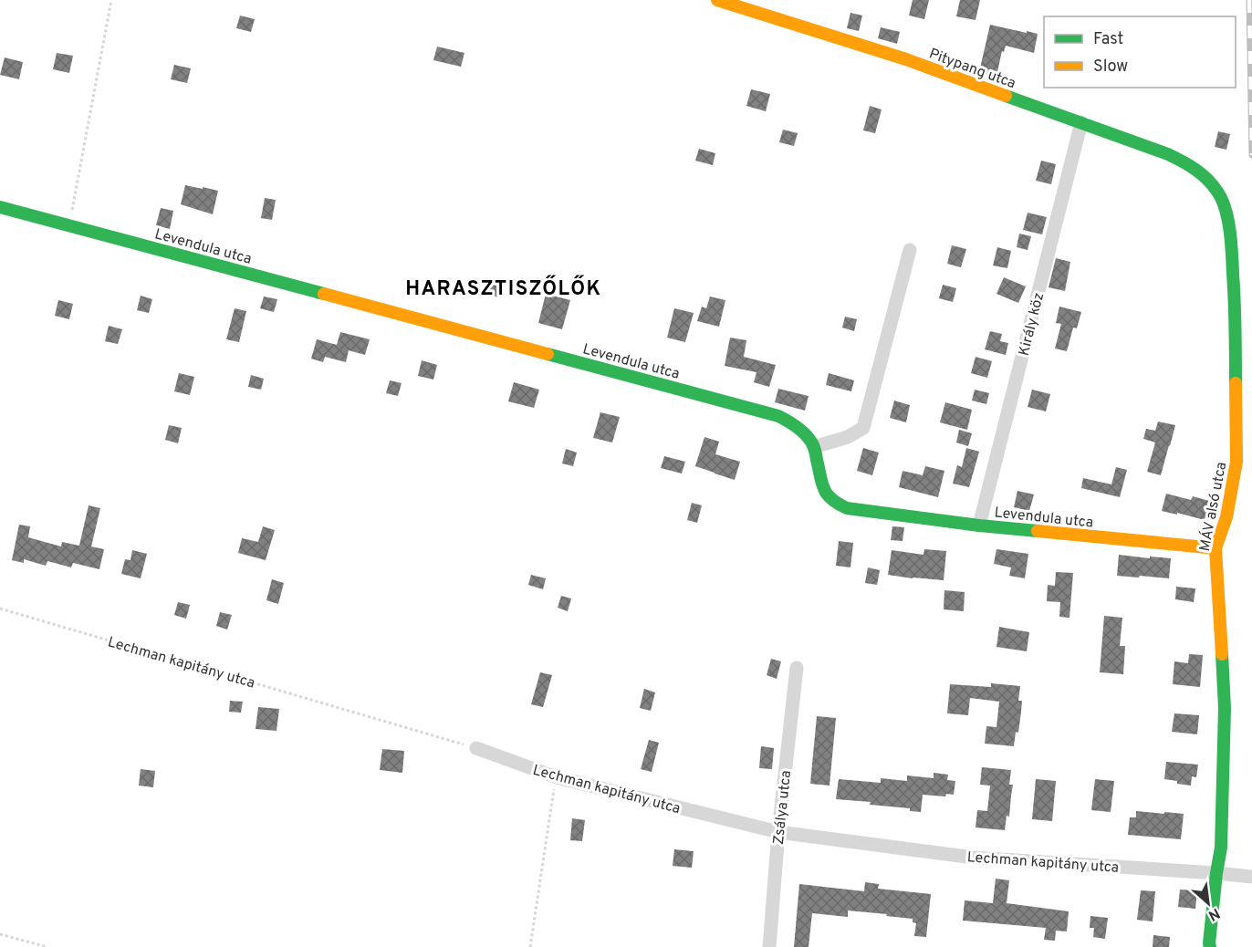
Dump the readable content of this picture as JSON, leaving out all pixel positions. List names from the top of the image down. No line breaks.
{"streets":{"street":["Pitypang utca","Levendula utca","Király köz","MÁV alsó utca","Lechman kapitány utca","Zsálya utca"]},"crossings":[["Pitypang utca","Király köz"],["Pitypang utca","MÁV alsó utca"],["Levendula utca","Király köz"],["Levendula utca","MÁV alsó utca"],["MÁV alsó utca","Lechman kapitány utca"],["Lechman kapitány utca","Zsálya utca"]],"districts":["HARASZTISZŐLŐK"],"legend":["Fast","Slow"],"north":"bottom right"}
